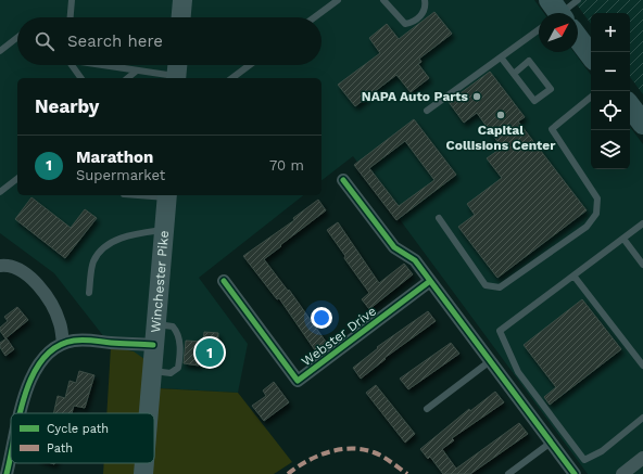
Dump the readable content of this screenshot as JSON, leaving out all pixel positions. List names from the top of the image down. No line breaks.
{"streets":{"main road":["Winchester Pike"],"street":["Webster Drive"]},"places":["NAPA Auto Parts","Capital Collisions Center"],"legend":["Cycle path","Path"],"north":"top right","page":{"map_buttons":["+","−"],"search":"Search here","heading":"Nearby","list":[{"mark":"1","name":"Marathon","note":"Supermarket","value":"70 m"}],"pins":"1"}}
